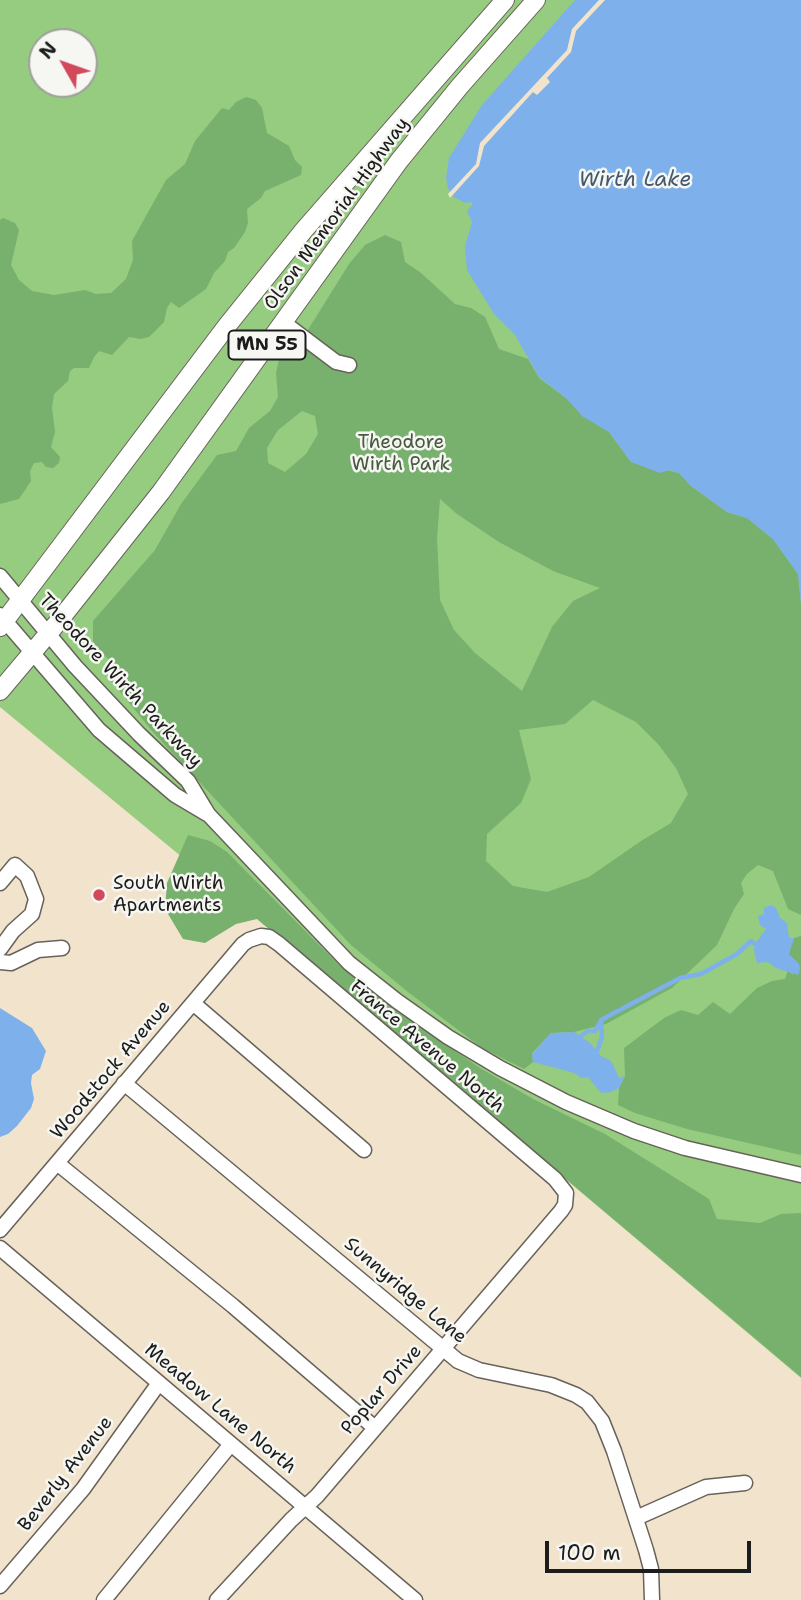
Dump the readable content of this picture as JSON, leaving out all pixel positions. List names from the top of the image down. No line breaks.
{"streets":{"main road":["Olson Memorial Highway","MN 55"],"street":["Theodore Wirth Parkway","France Avenue North","Woodstock Avenue","Sunnyridge Lane","Poplar Drive","Meadow Lane North","Beverly Avenue"]},"crossings":[["Olson Memorial Highway","Theodore Wirth Parkway"],["France Avenue North","Woodstock Avenue"],["France Avenue North","Poplar Drive"],["Woodstock Avenue","Sunnyridge Lane"],["Sunnyridge Lane","Poplar Drive"],["Poplar Drive","Meadow Lane North"],["Meadow Lane North","Beverly Avenue"]],"water":["Wirth Lake"],"parks":["Theodore Wirth Park"],"places":["South Wirth Apartments"],"scale_bar":"100 m","north":"top left"}
